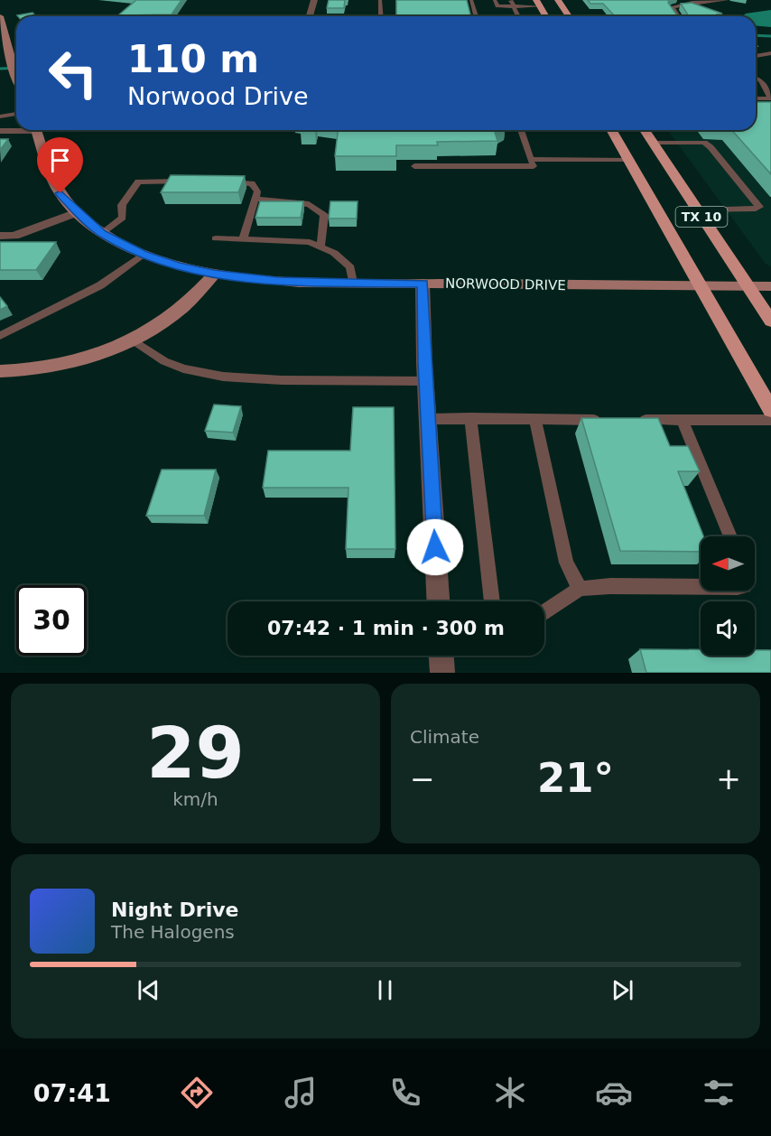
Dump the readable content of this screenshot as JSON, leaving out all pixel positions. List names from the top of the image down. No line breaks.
{"streets":{"main road":["TX 10","NORWOOD DRIVE"]},"crossings":[["TX 10","NORWOOD DRIVE"]],"north":"left","page":{"turn":["110 m","Norwood Drive"],"limit":"30","trip":"07:42 · 1 min · 300 m","tile":[["29","km/h"],"Climate"],"heat":["−","21°","+"],"song":["Night Drive","The Halogens"],"tabs":"07:41"}}
